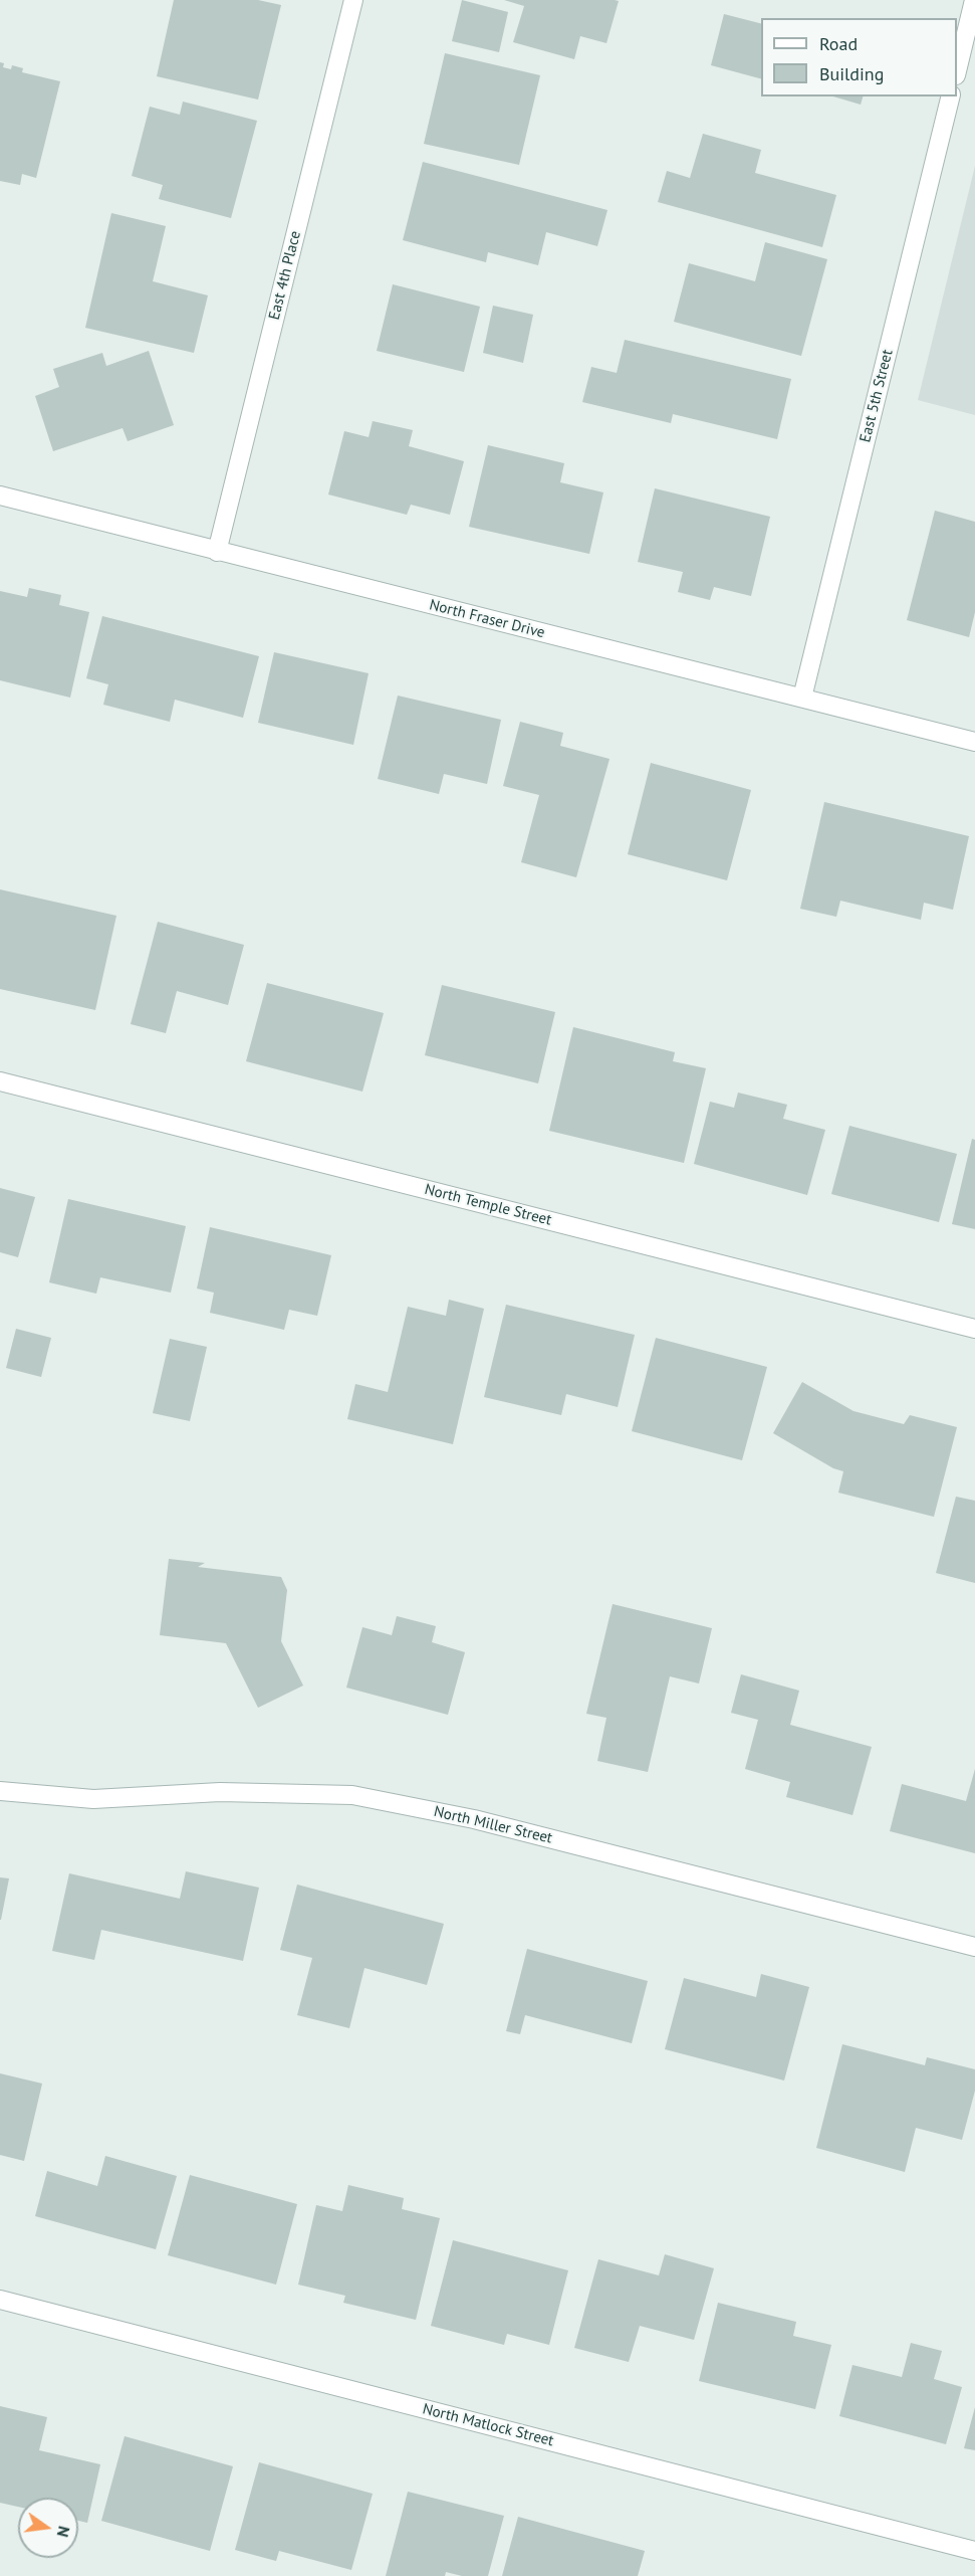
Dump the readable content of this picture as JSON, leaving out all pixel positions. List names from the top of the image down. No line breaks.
{"streets":{"street":["East 4th Place","East 5th Street","North Fraser Drive","North Temple Street","North Miller Street","North Matlock Street"]},"crossings":[["East 4th Place","North Fraser Drive"],["East 5th Street","North Fraser Drive"]],"legend":["Road","Building"],"north":"right"}
